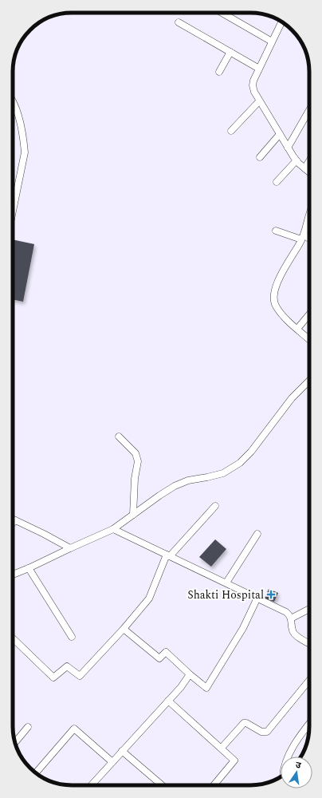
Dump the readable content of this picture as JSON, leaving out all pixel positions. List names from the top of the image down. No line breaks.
{"places":{"health":["Shakti Hospital"]},"north":"top"}
